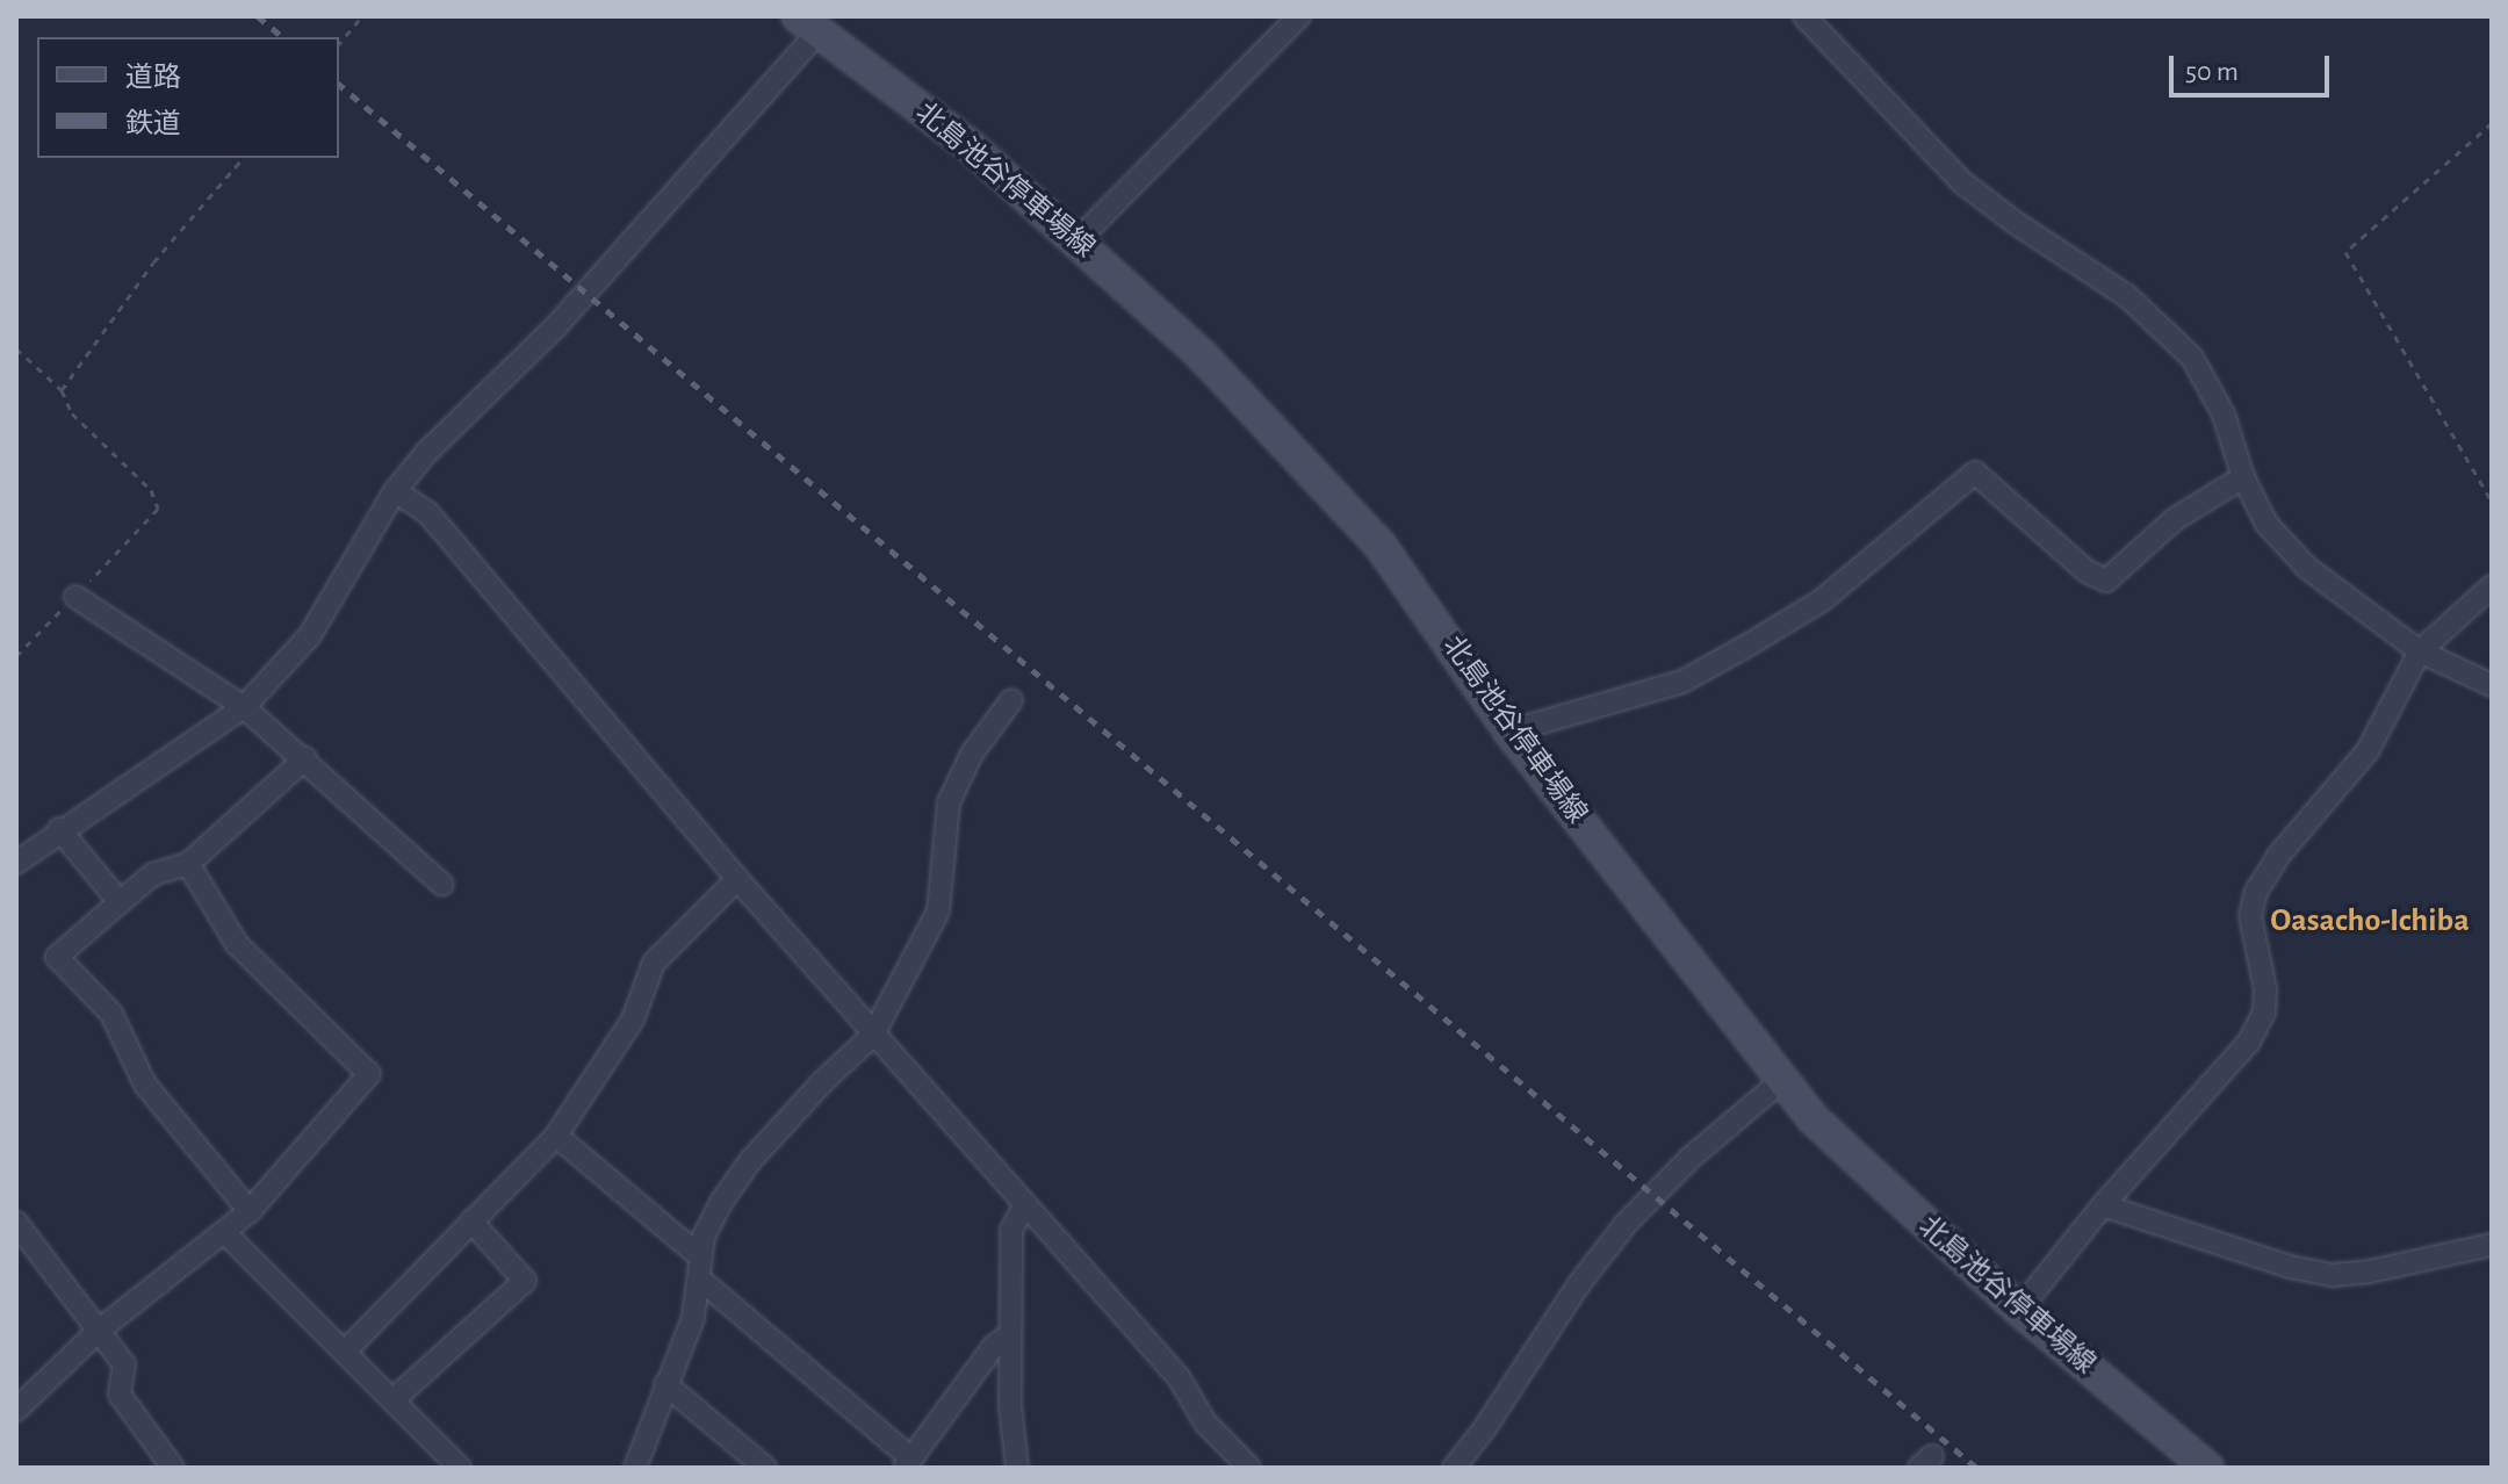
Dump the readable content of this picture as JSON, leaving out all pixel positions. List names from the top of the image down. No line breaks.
{"streets":{"main road":["北島池谷停車場線"]},"districts":["Oasacho-Ichiba"],"legend":["道路","鉄道"],"scale_bar":"50 m"}
